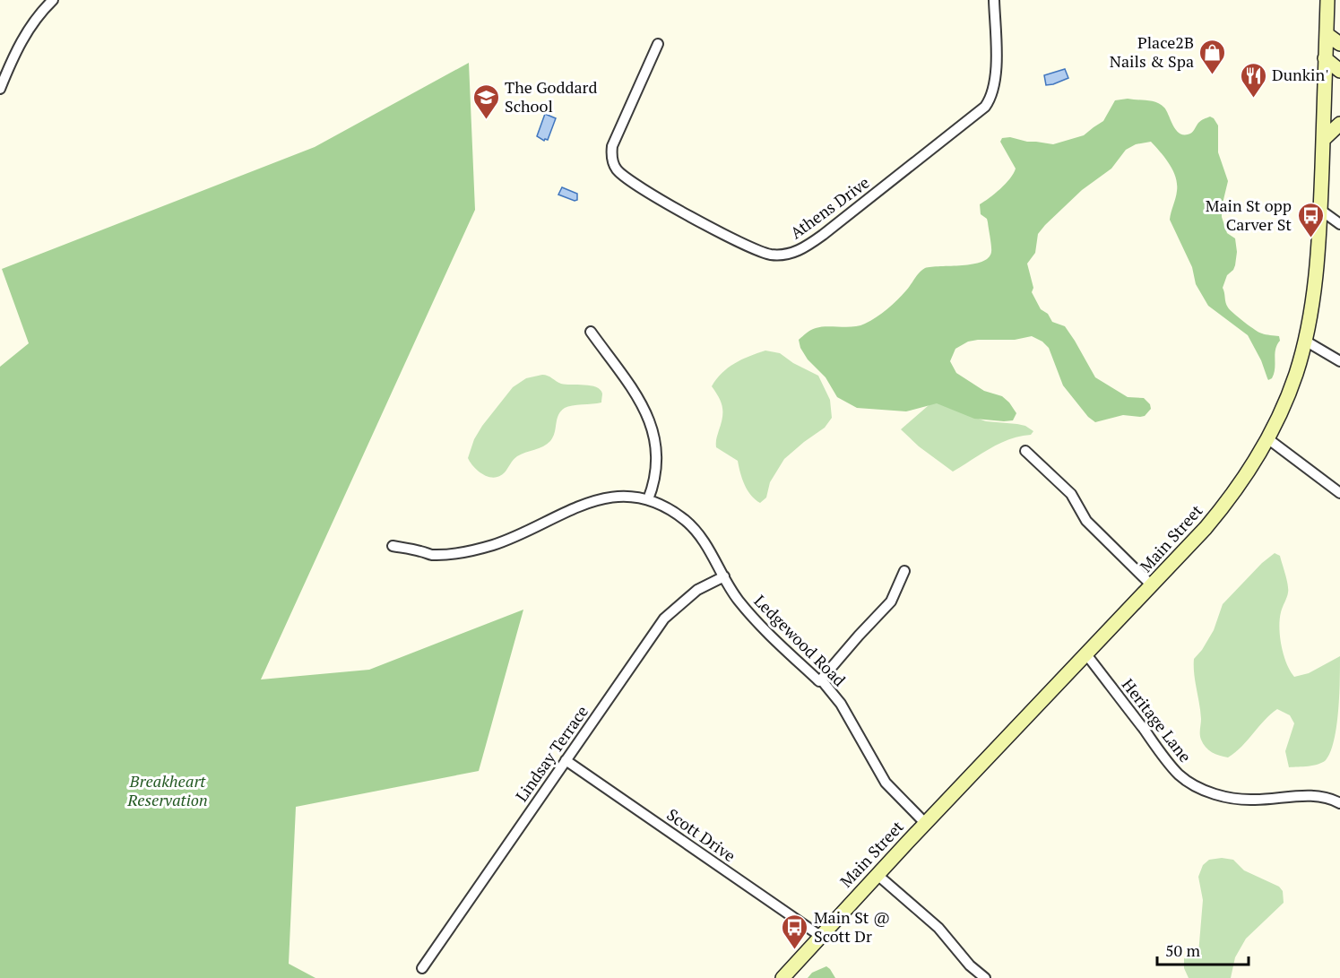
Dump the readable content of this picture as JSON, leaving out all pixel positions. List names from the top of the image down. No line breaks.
{"streets":{"main road":["Main Street"],"street":["Athens Drive","Ledgewood Road","Heritage Lane","Lindsay Terrace","Scott Drive"]},"crossings":[["Main Street","Ledgewood Road"],["Main Street","Heritage Lane"],["Main Street","Scott Drive"],["Ledgewood Road","Lindsay Terrace"],["Lindsay Terrace","Scott Drive"]],"parks":["Breakheart Reservation"],"places":{"shop":["Place2B Nails & Spa"],"restaurant":["Dunkin'"],"school or university":["The Goddard School"],"bus stop":["Main St opp Carver St","Main St @ Scott Dr"]},"scale_bar":"50 m"}
